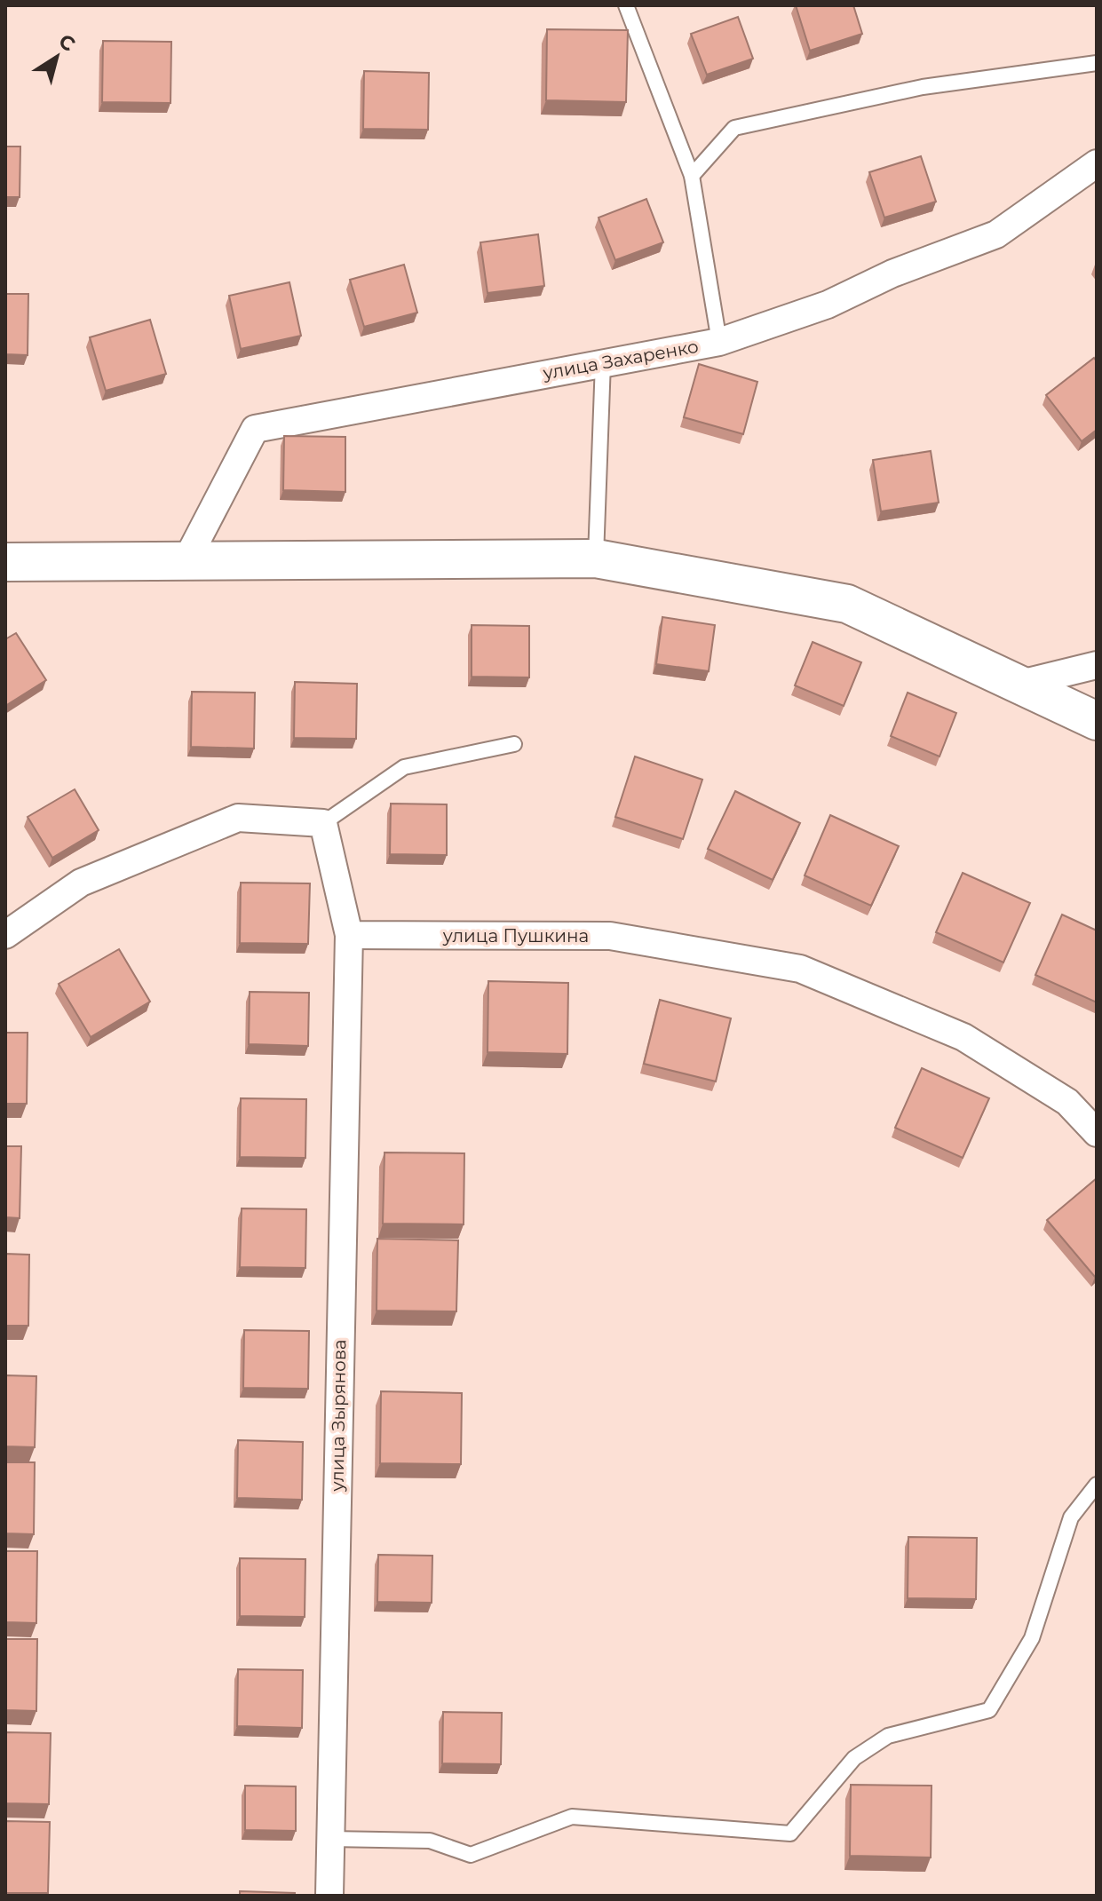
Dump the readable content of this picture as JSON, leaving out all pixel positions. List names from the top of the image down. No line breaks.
{"streets":{"street":["улица Захаренко","улица Пушкина","улица Зырянова"]},"crossings":[["улица Пушкина","улица Зырянова"]],"north":"top right"}
